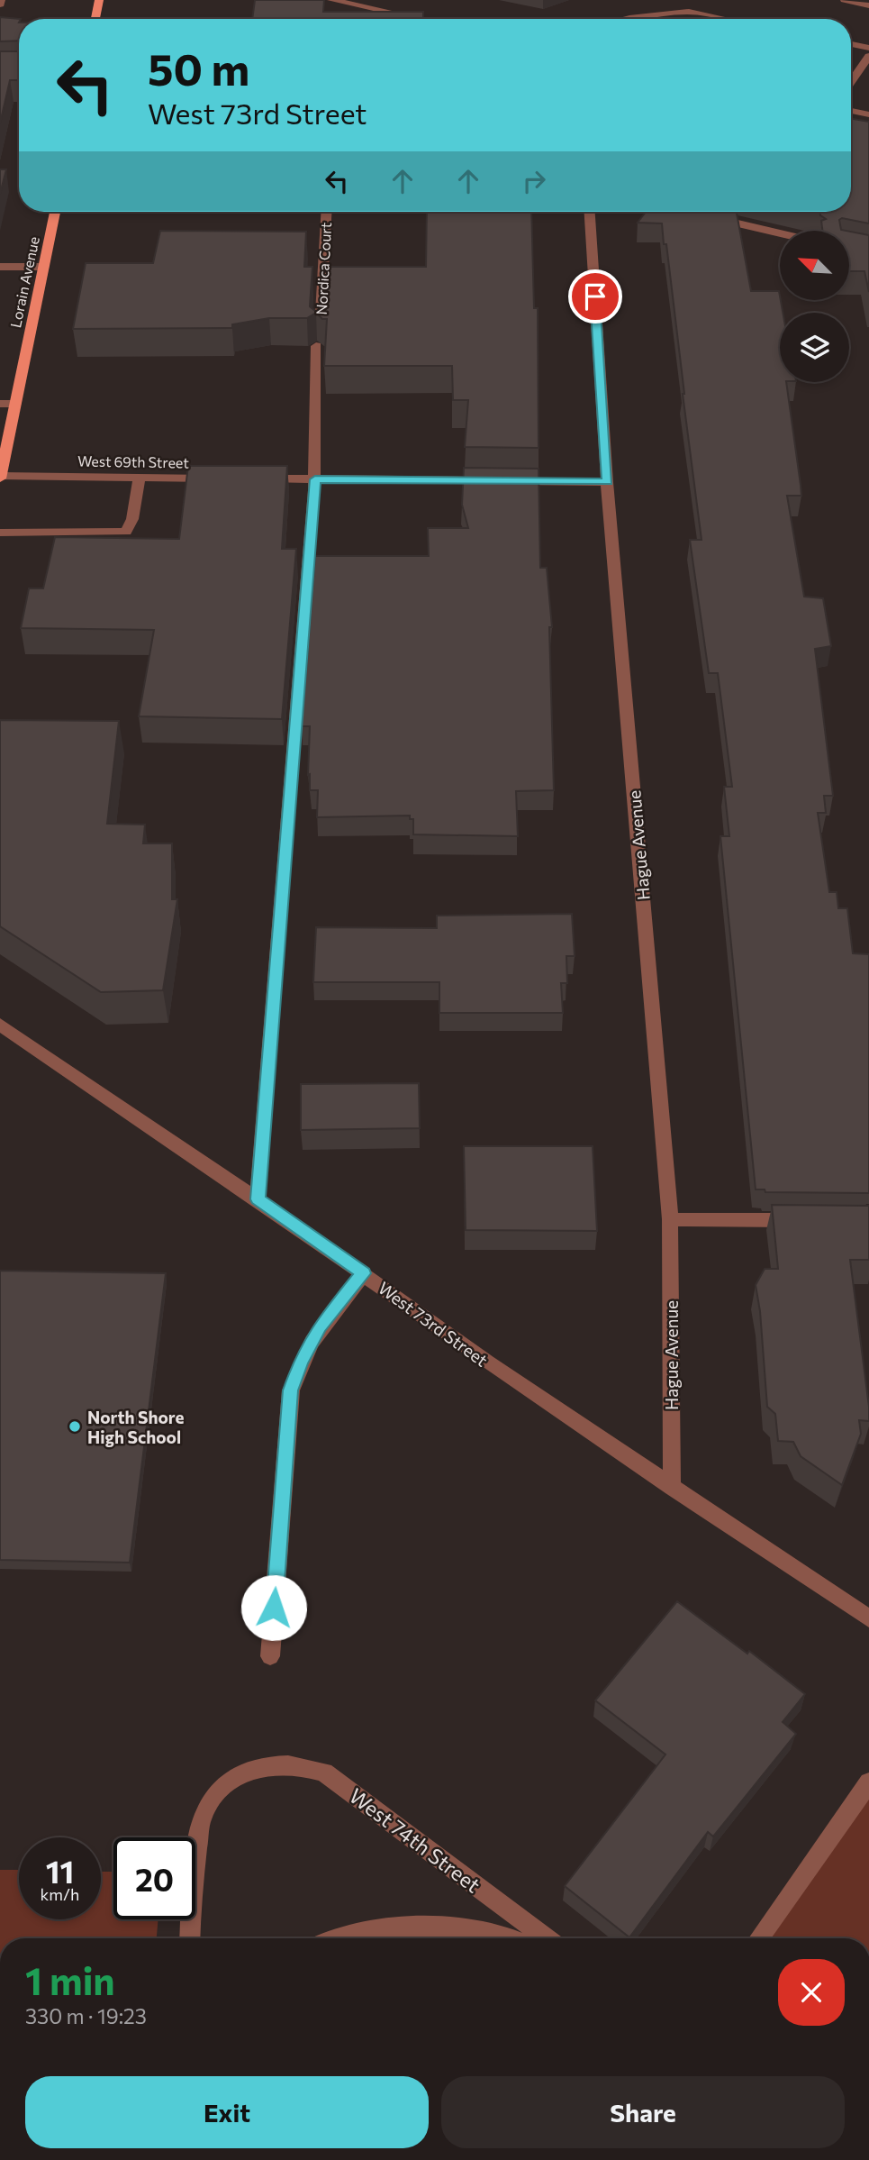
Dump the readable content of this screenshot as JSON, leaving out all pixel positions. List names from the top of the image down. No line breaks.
{"streets":{"main road":["Lorain Avenue"],"street":["Nordica Court","West 69th Street","Hague Avenue","West 73rd Street","West 74th Street"]},"crossings":[["Nordica Court","West 73rd Street"],["Lorain Avenue","West 69th Street"],["Hague Avenue","West 73rd Street"]],"places":["North Shore High School"],"north":"top left","page":{"turn":["50 m","West 73rd Street"],"speed":"11 km/h","limit":"20","heading":["1 min","330 m · 19:23"],"buttons":["Exit","Share"]}}
